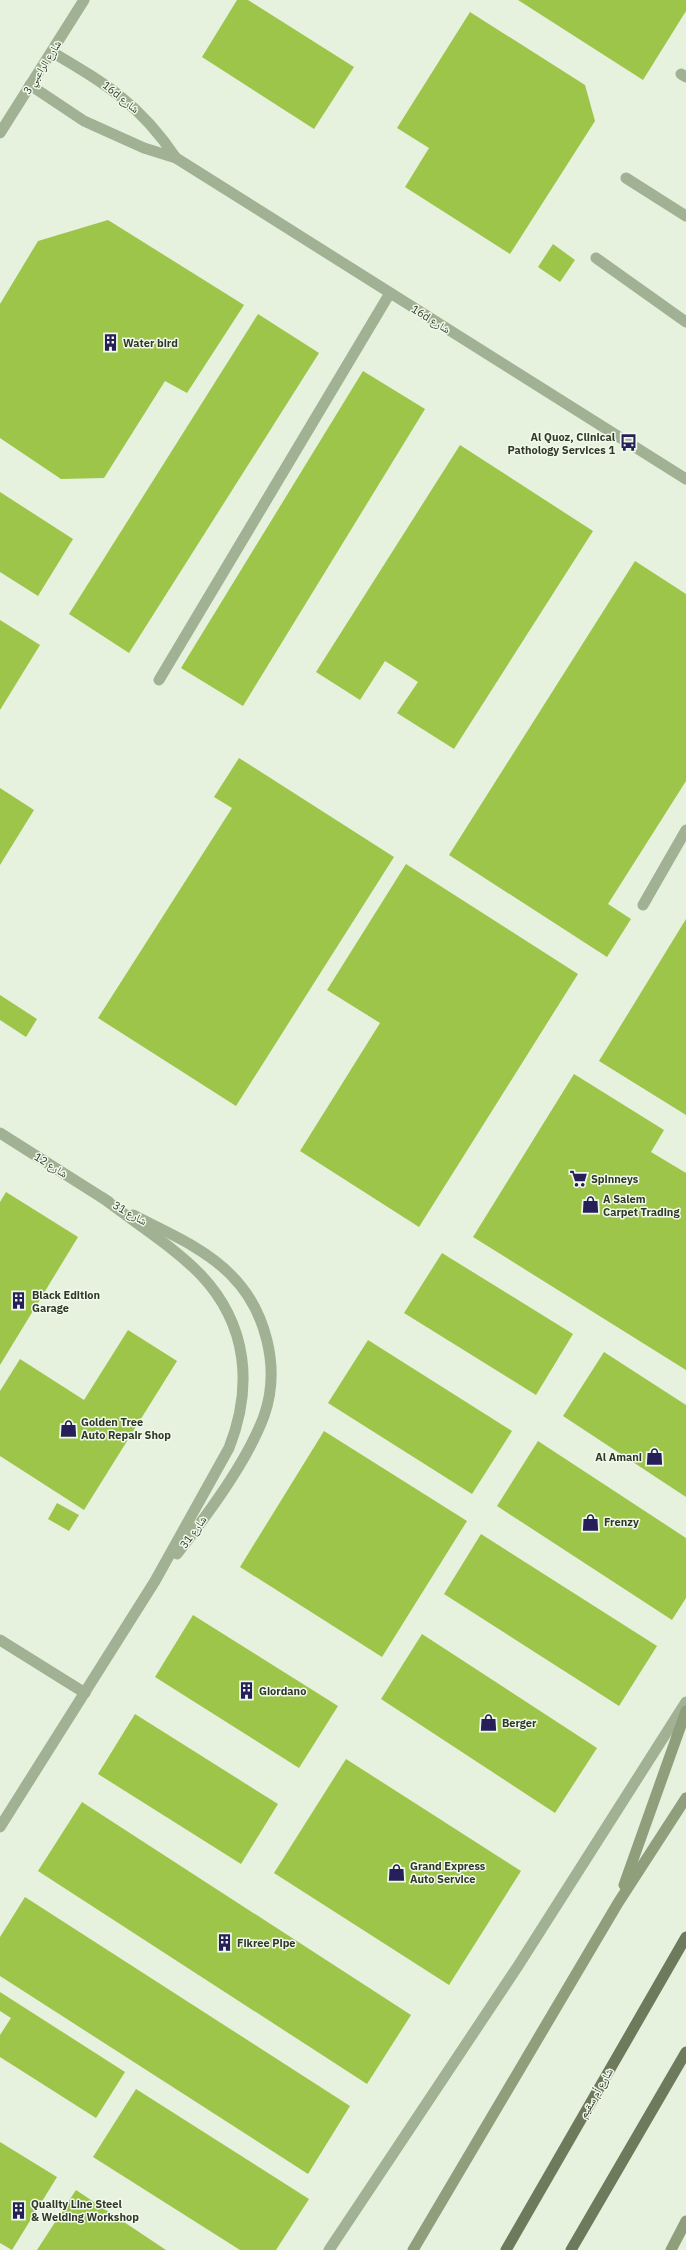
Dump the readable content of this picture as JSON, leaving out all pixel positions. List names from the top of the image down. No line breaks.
{"streets":{"main road":["شارع أم سقيم"],"street":["شارع الراعبي 3","16d شارع","شارع 12","شارع 31"]},"crossings":[["شارع الراعبي 3","16d شارع"],["شارع 12","شارع 31"]],"places":{"building":["Water bird","Black Edition Garage","Giordano","Fikree Pipe","Quality Line Steel & Welding Workshop"],"bus stop":["Al Quoz, Clinical Pathology Services 1"],"supermarket":["Spinneys"],"shop":["A Salem Carpet Trading","Golden Tree Auto Repair Shop","Al Amani","Frenzy","Berger","Grand Express Auto Service"]}}
